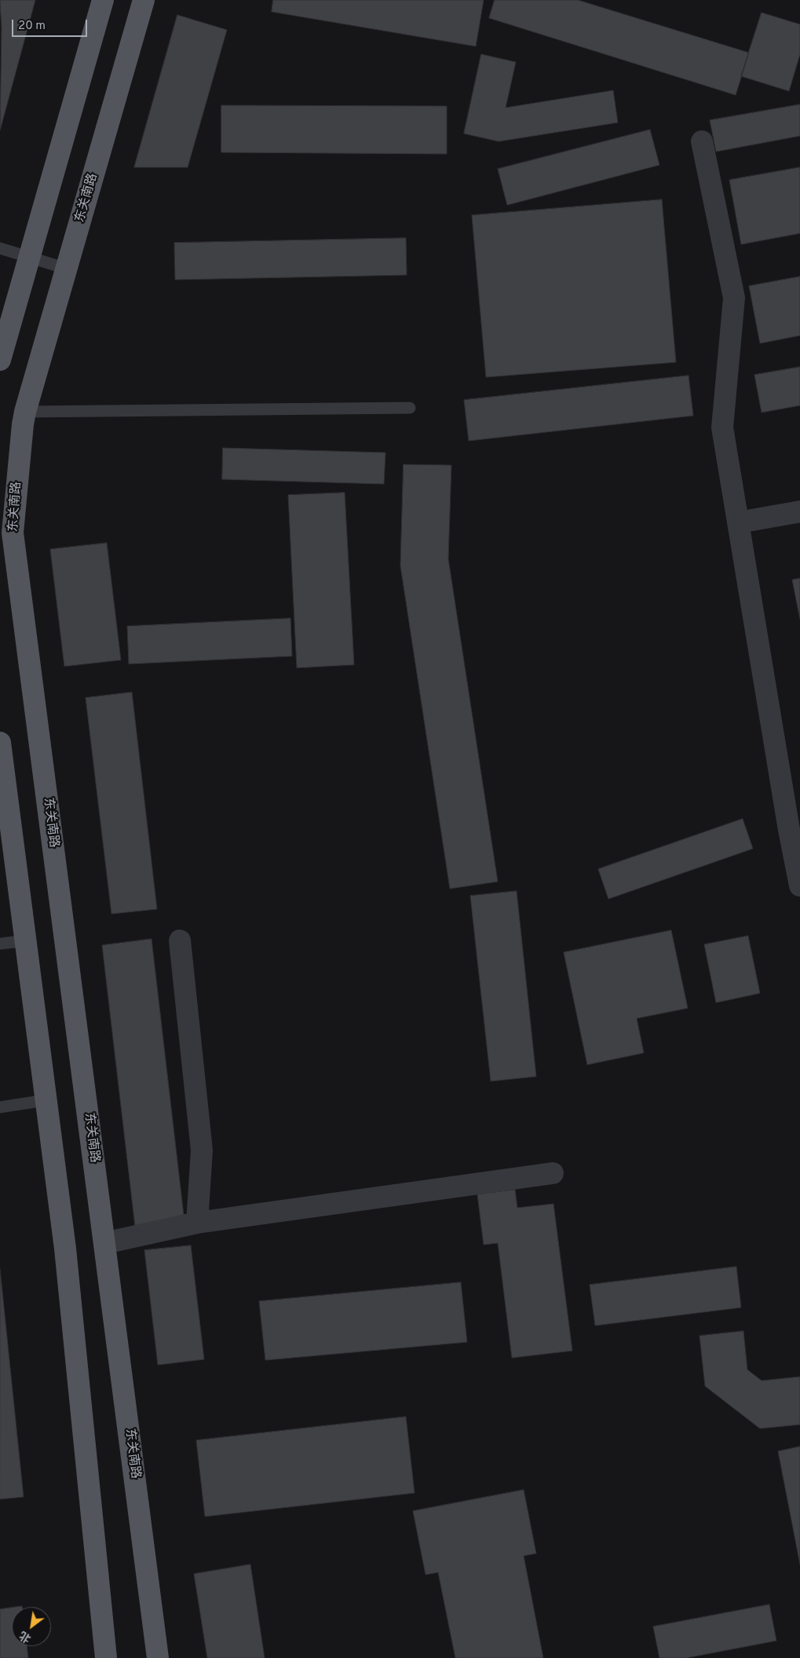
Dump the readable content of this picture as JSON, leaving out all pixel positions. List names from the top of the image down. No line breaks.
{"streets":{"main road":["东关南路"]},"scale_bar":"20 m","north":"bottom left"}
